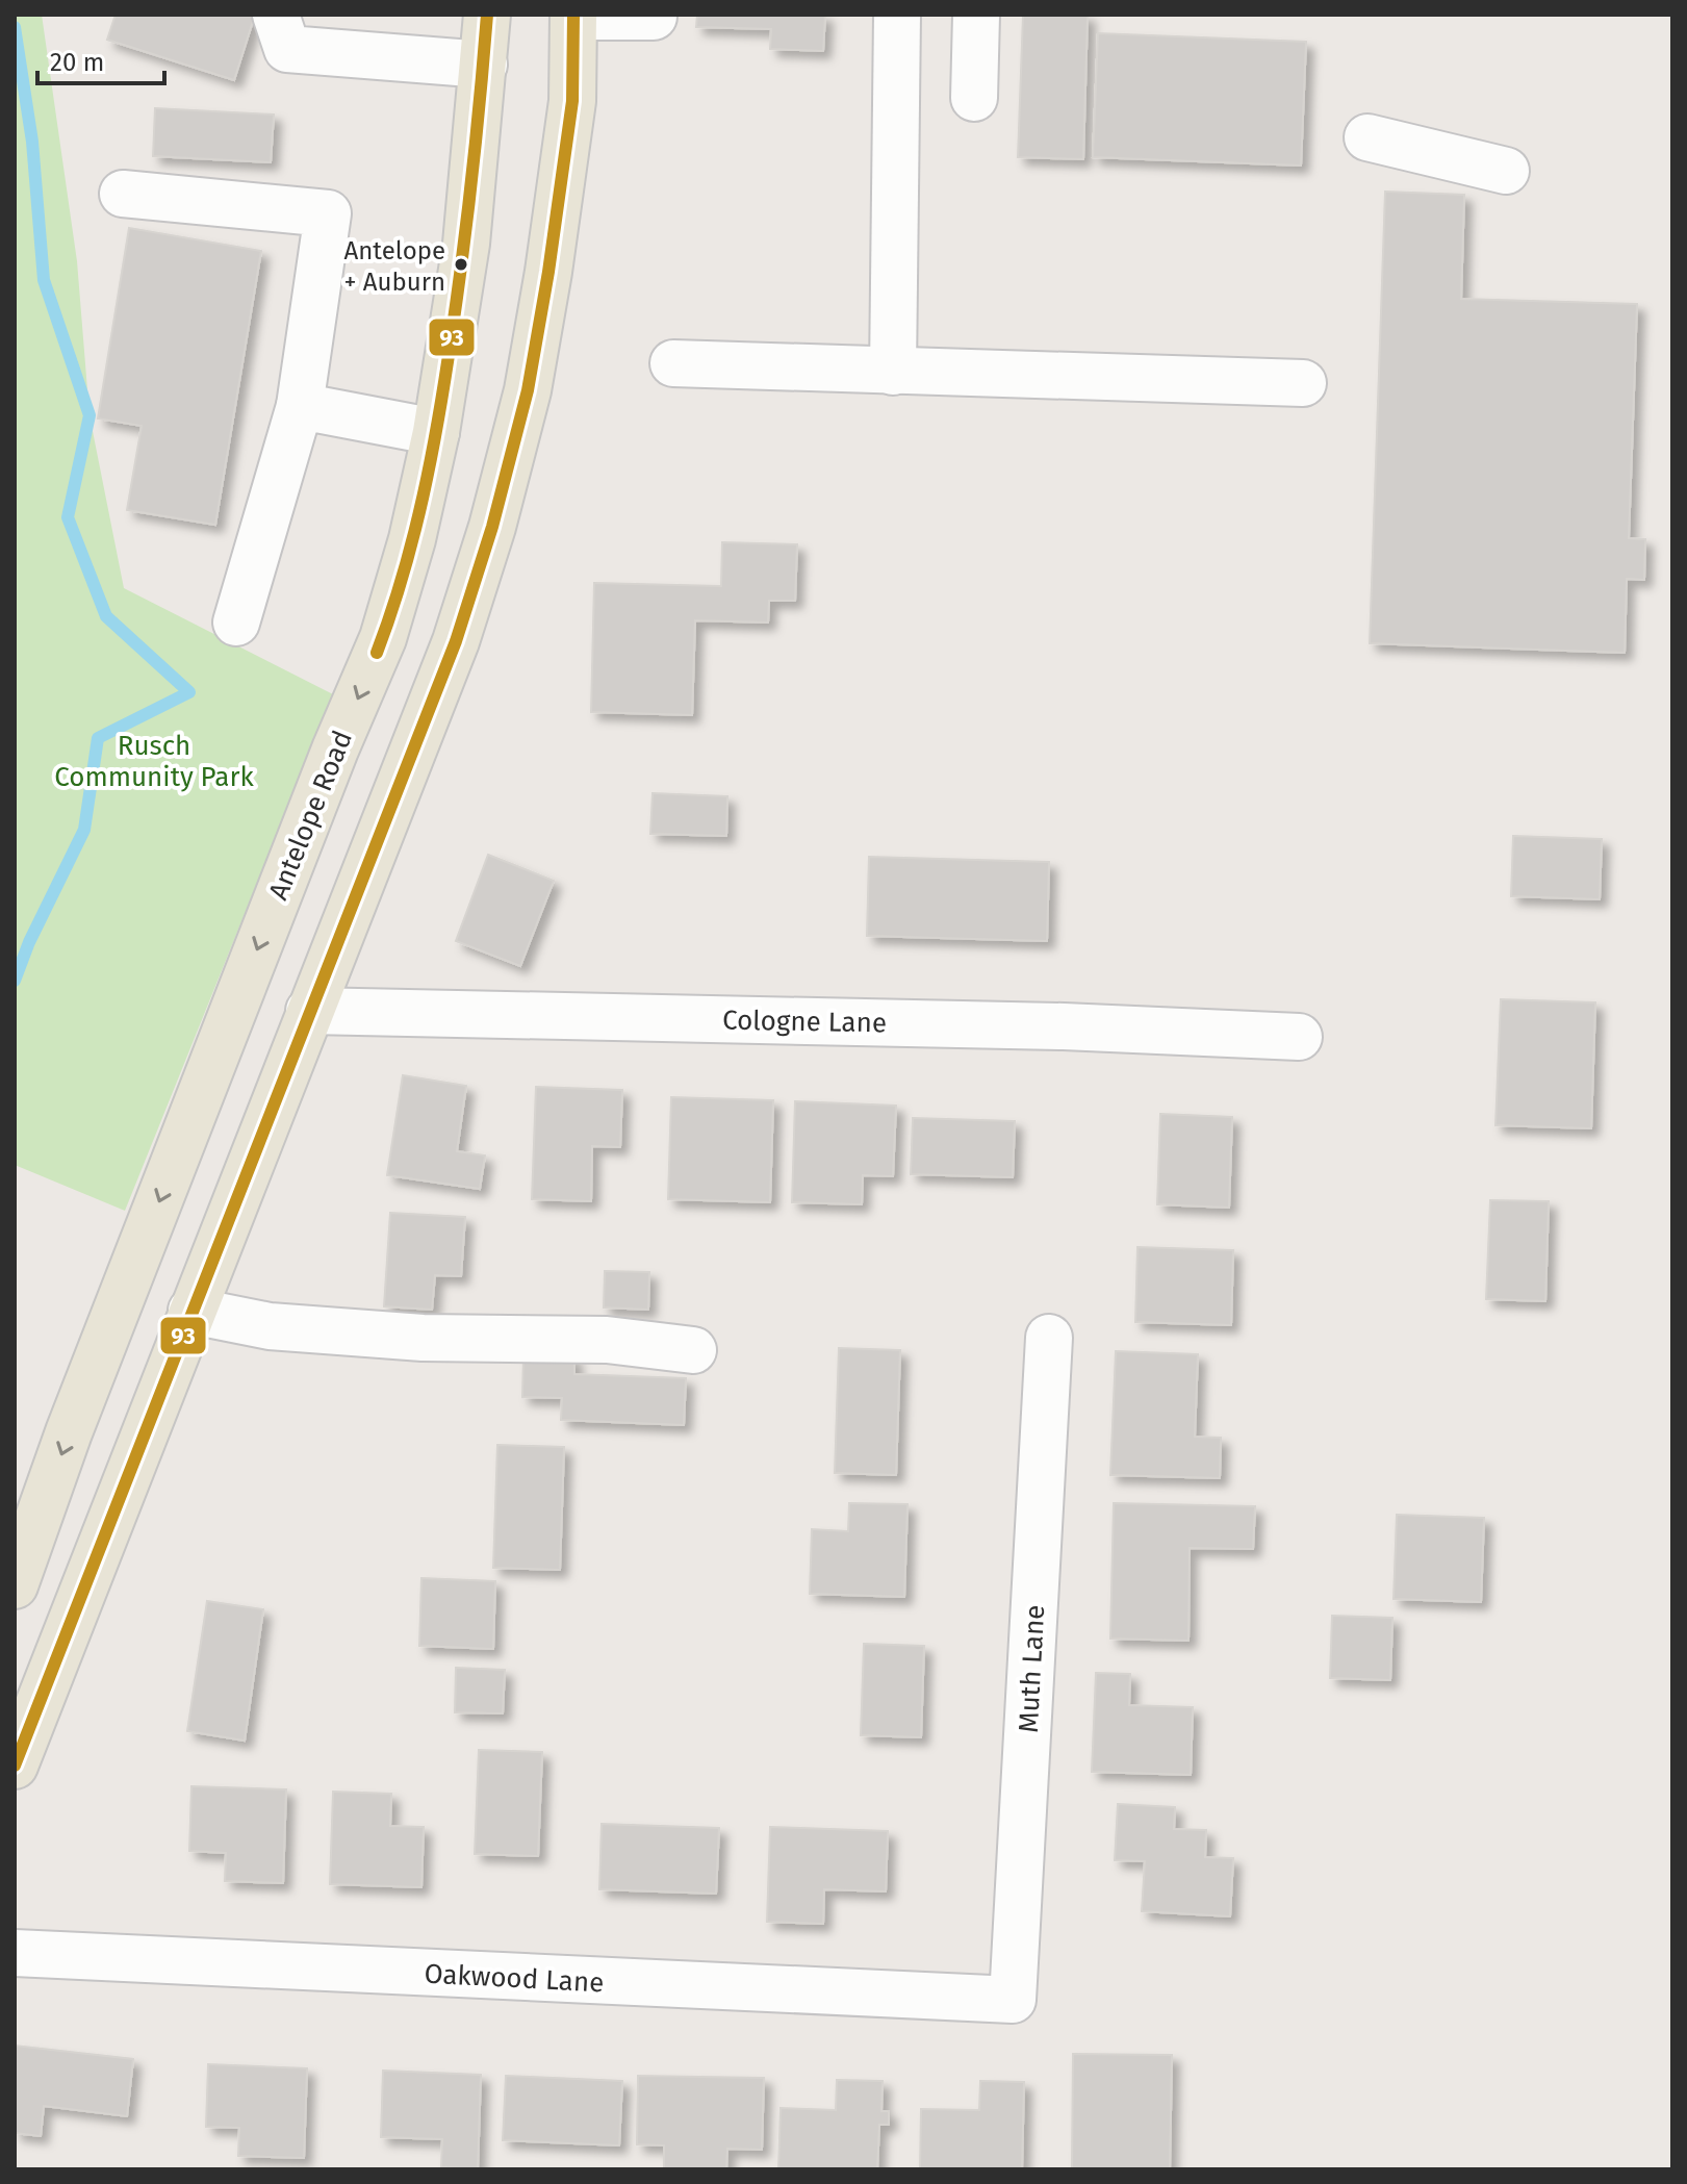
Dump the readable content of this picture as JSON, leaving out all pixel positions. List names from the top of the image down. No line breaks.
{"streets":{"main road":["Antelope Road"],"street":["Cologne Lane","Muth Lane","Oakwood Lane"]},"crossings":[["Muth Lane","Oakwood Lane"]],"parks":["Rusch Community Park"],"places":["Antelope + Auburn"],"lines":["transit line 93"],"scale_bar":"20 m"}
